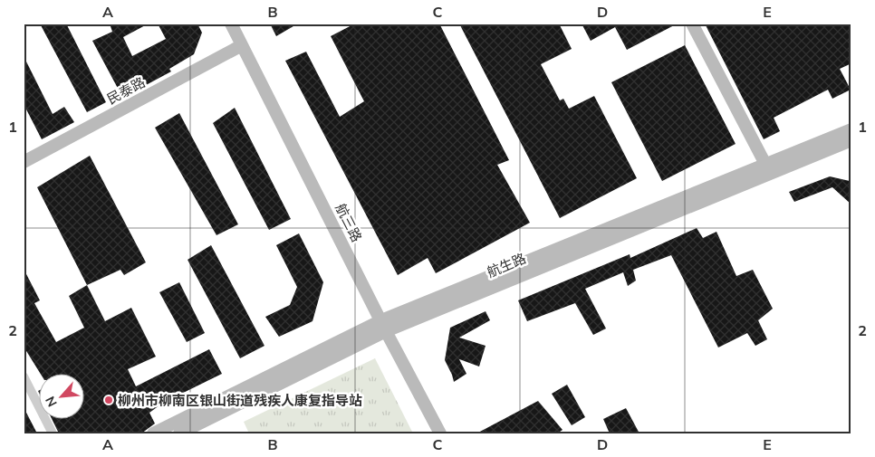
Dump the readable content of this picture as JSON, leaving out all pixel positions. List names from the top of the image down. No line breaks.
{"streets":{"street":["民泰路","航三路"]},"crossings":[["民泰路","航三路"]],"places":["柳州市柳南区银山街道残疾人康复指导站"],"north":"bottom left","grid":{"columns":["A","B","C","D","E"],"rows":["1","2"]}}
